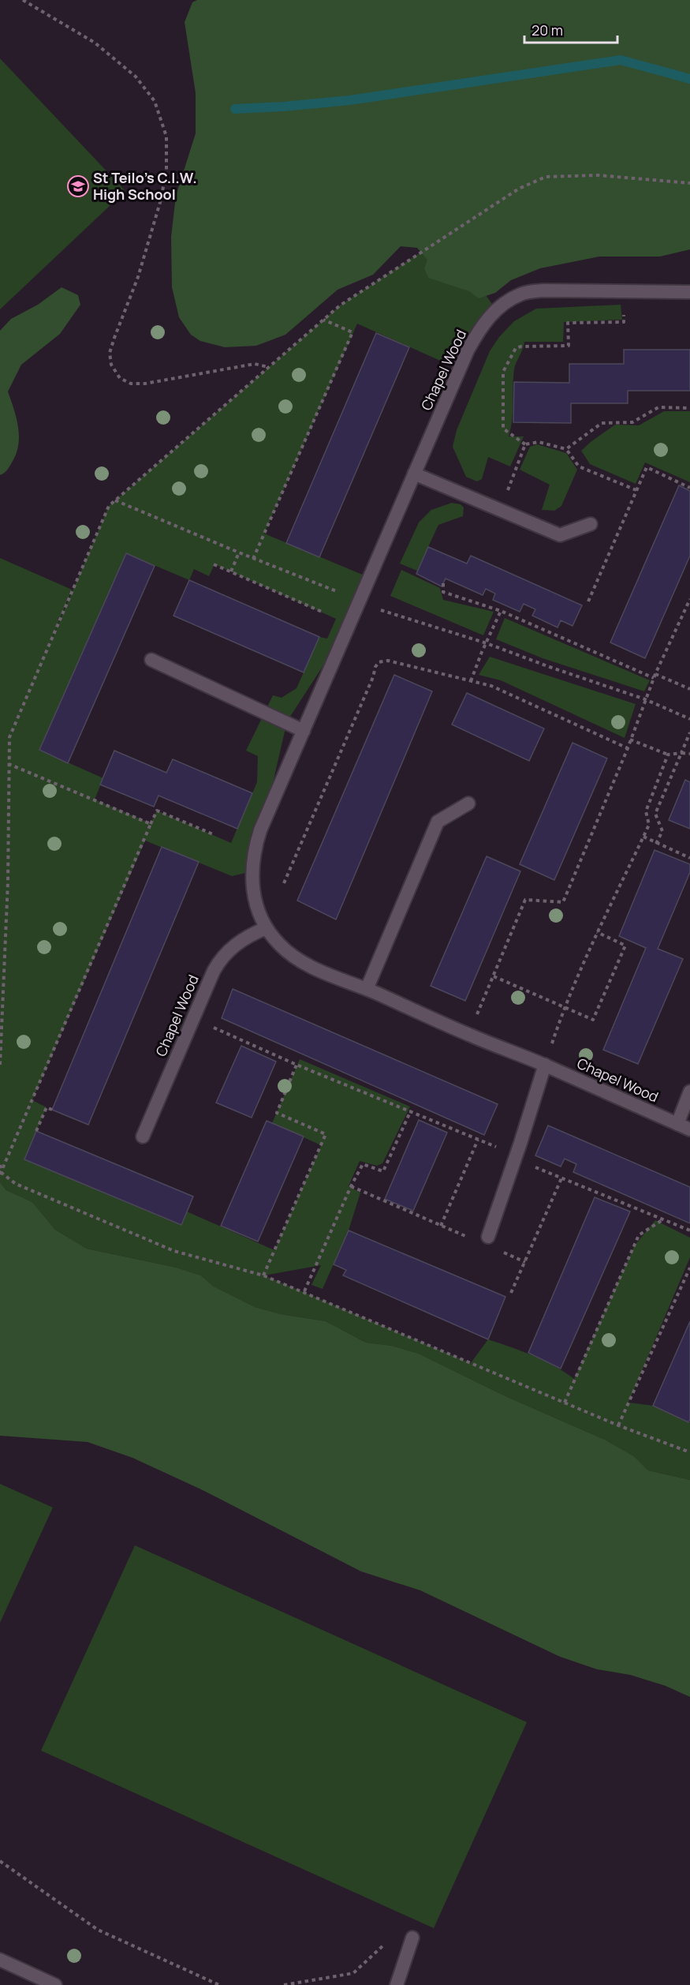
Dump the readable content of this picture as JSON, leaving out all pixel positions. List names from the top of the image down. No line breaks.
{"streets":{"street":["Chapel Wood"]},"places":{"school or university":["St Teilo's C.I.W. High School"]},"scale_bar":"20 m"}
